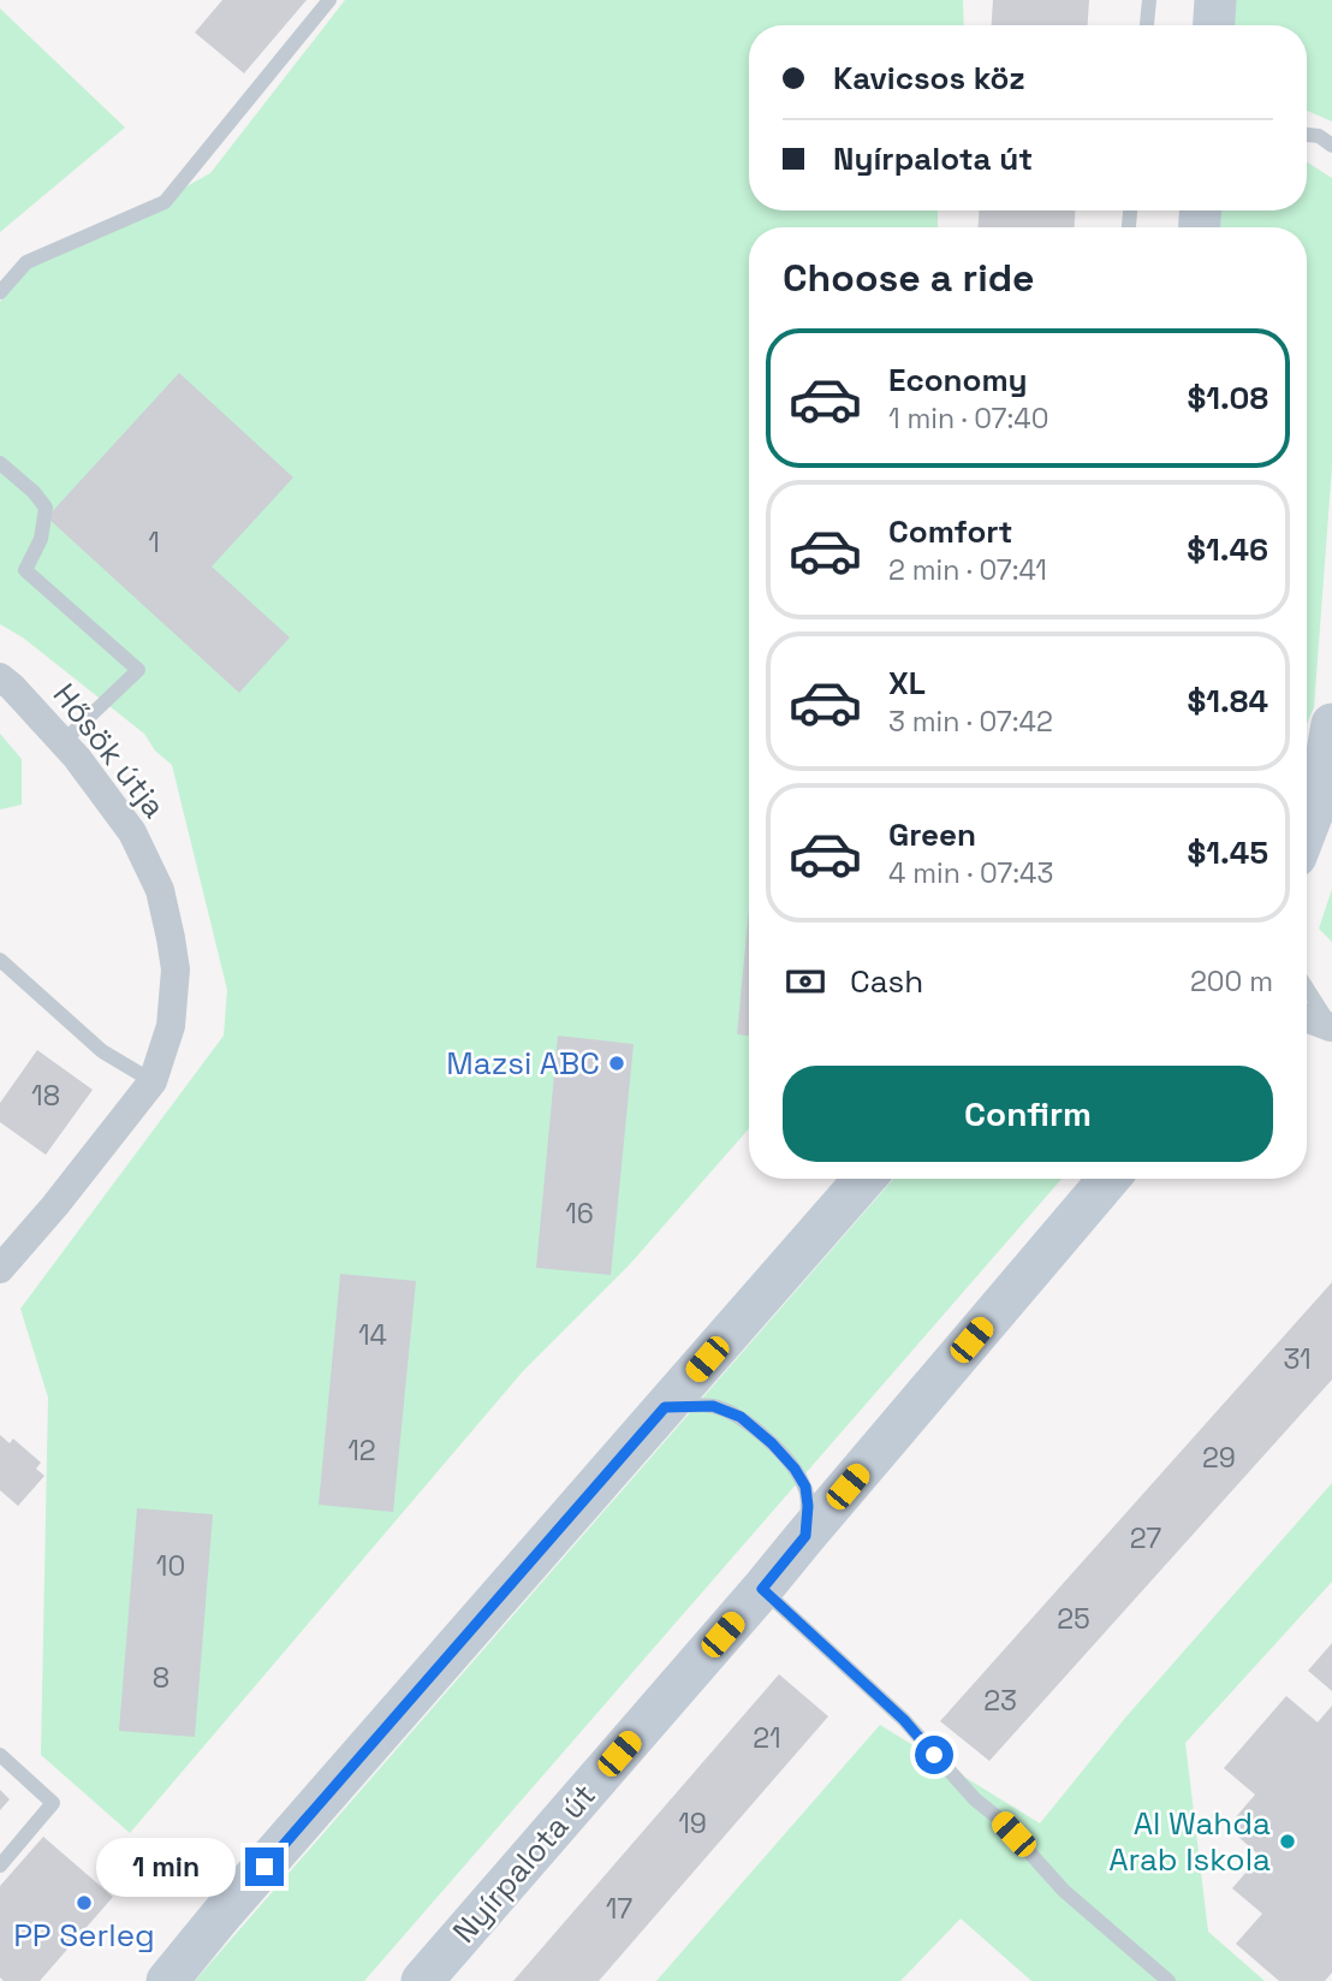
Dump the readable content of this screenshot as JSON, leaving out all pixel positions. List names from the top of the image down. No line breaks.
{"streets":{"main road":["Nyírpalota út"],"street":["Hősök útja"]},"places":["Mazsi ABC","Al Wahda Arab Iskola","PP Serleg"],"house_numbers":["1","18","16","14","31","12","29","27","10","25","8","23","21","19","17"],"page":{"banner":["Kavicsos köz","Nyírpalota út"],"heading":"Choose a ride","list":[{"name":"Economy","note":"1 min · 07:40","value":"$1.08"},{"name":"Comfort","note":"2 min · 07:41","value":"$1.46"},{"name":"XL","note":"3 min · 07:42","value":"$1.84"},{"name":"Green","note":"4 min · 07:43","value":"$1.45"}],"pay":["Cash","200 m"],"buttons":"Confirm","bubble":"1 min"}}
